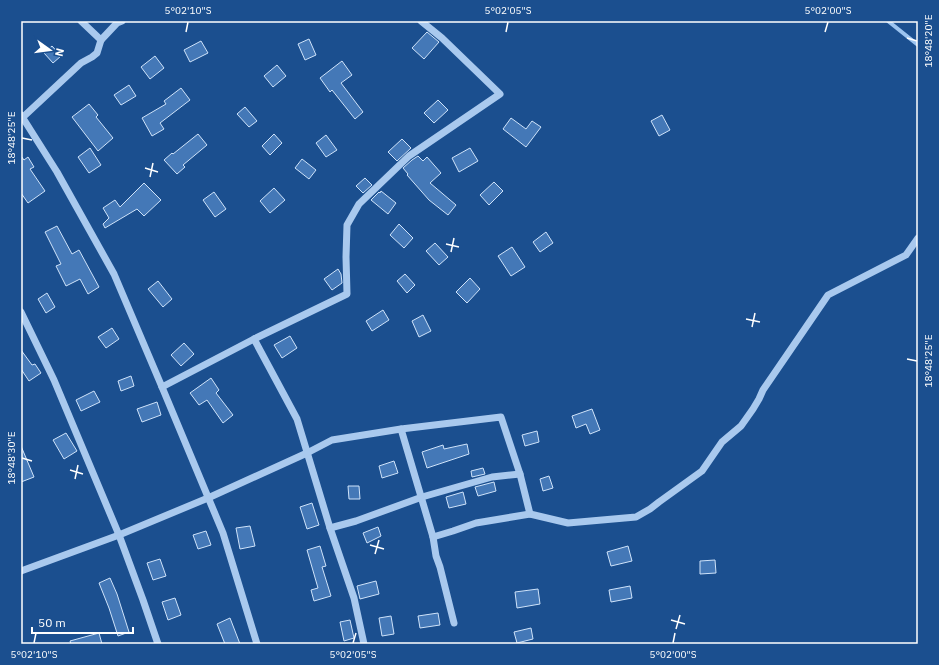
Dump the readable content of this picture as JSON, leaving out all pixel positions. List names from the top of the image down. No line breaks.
{"scale_bar":"50 m","north":"right","coordinates":["5°02'10\"S","5°02'05\"S","5°02'00\"S","18°48'20\"E","18°48'25\"E","18°48'30\"E"]}
